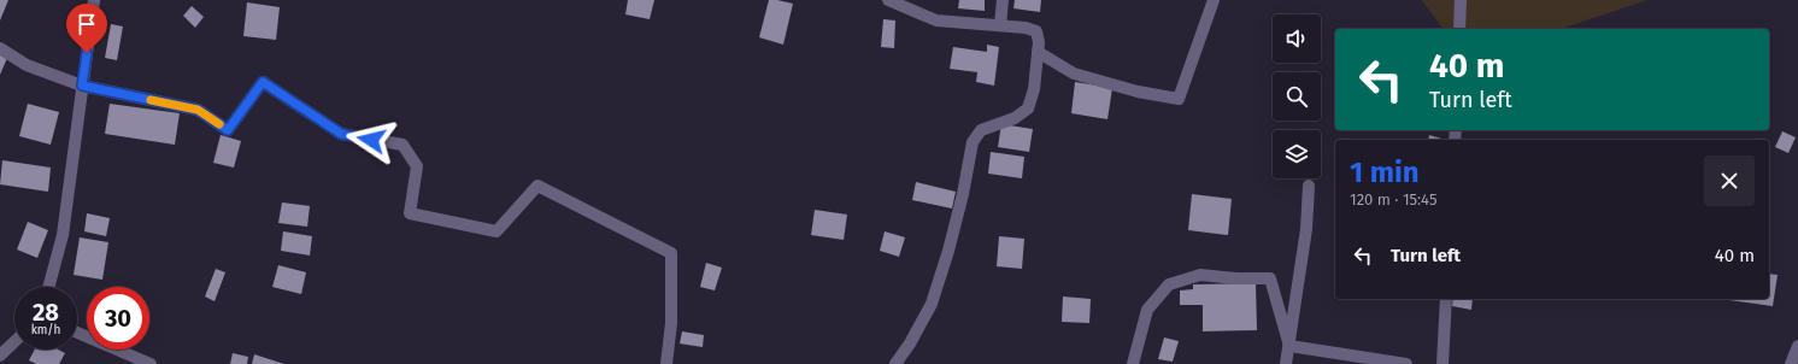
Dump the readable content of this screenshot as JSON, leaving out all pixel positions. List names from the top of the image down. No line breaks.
{"page":{"turn":["40 m","Turn left"],"heading":["1 min","120 m · 15:45"],"list":[{"name":"Turn left","value":"40 m"}],"speed":"28 km/h","limit":"30"}}
